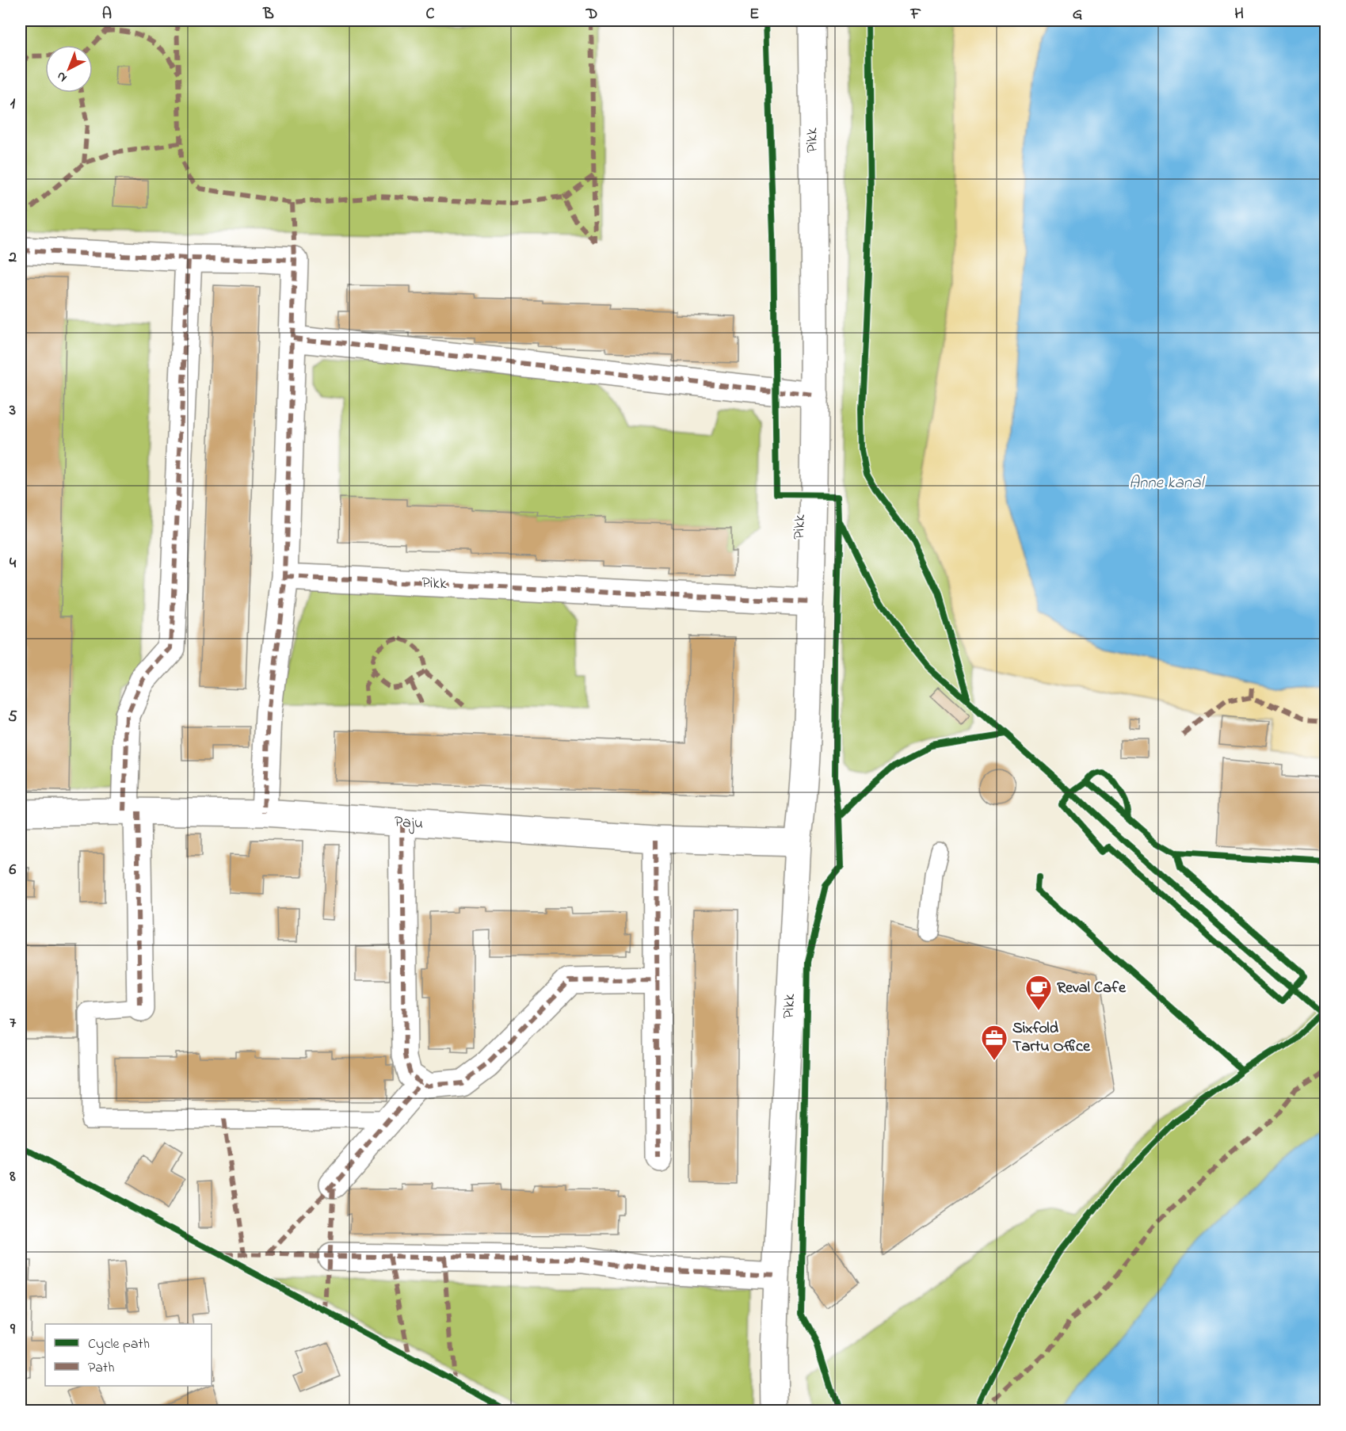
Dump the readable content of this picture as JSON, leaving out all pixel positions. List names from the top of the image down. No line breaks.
{"streets":{"street":["Pikk","Paju"]},"crossings":[["Pikk","Paju"]],"water":["Anne kanal"],"places":{"cafe":["Reval Cafe"],"office":["Sixfold Tartu Office"]},"legend":["Cycle path","Path"],"north":"bottom left","grid":{"columns":["A","B","C","D","E","F","G","H"],"rows":["1","2","3","4","5","6","7","8","9"]}}
